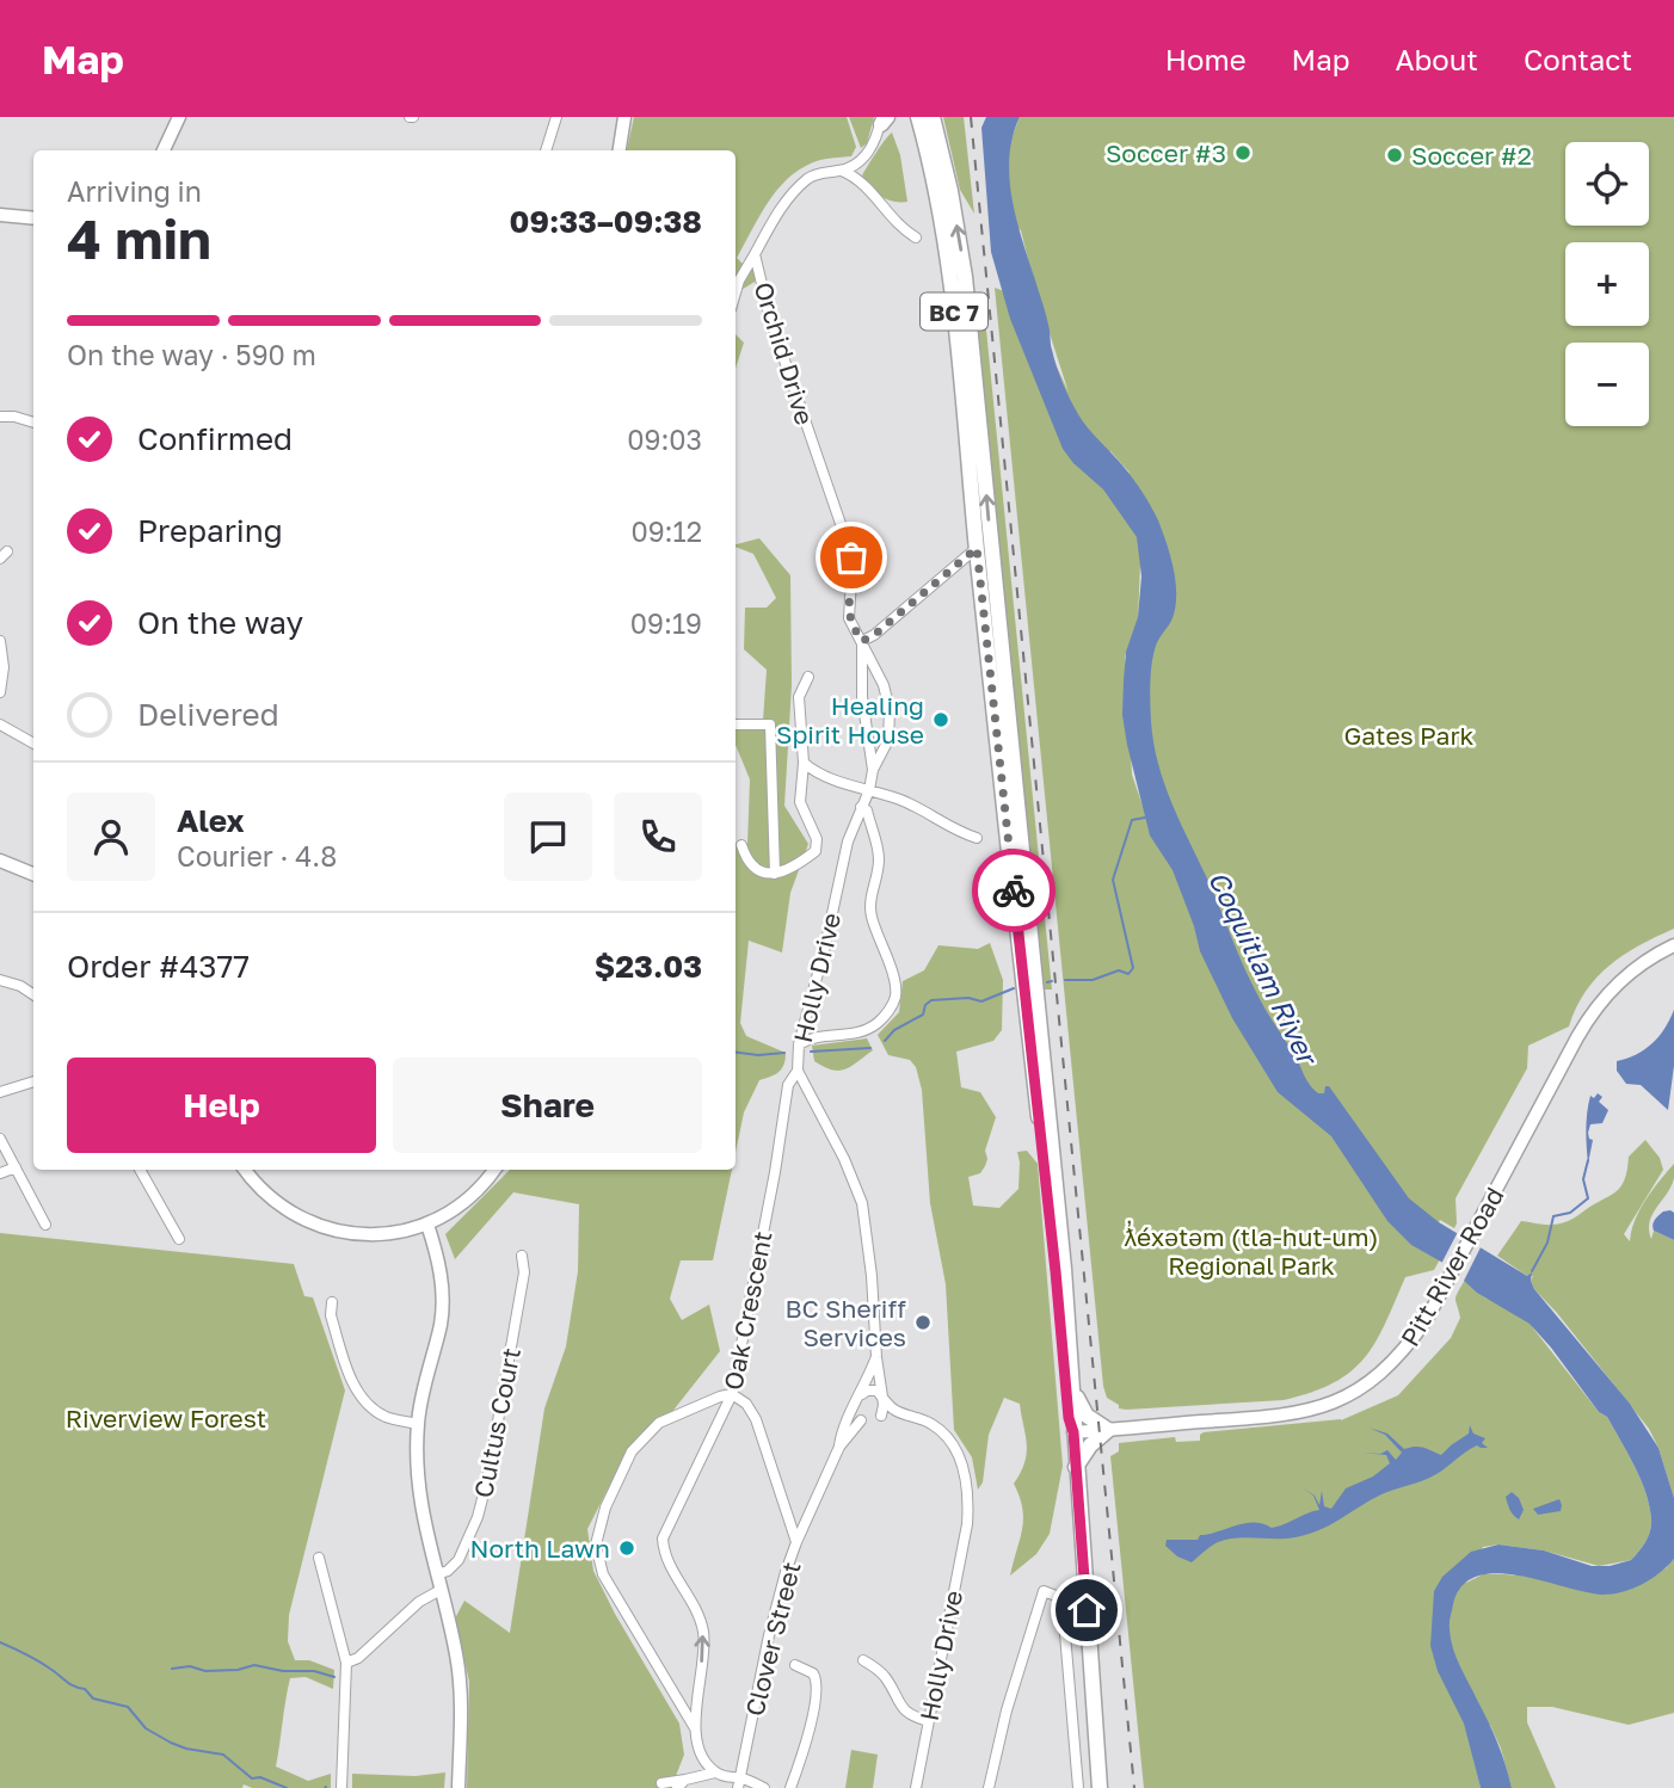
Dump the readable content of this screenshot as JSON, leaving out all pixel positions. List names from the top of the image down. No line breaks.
{"streets":{"main road":["BC 7"],"street":["Orchid Drive","Holly Drive","Pitt River Road","Oak Crescent","Cultus Court","Clover Street"]},"crossings":[["BC 7","Pitt River Road"],["Holly Drive","Oak Crescent"],["Holly Drive","Clover Street"]],"one_way":["Oak Crescent"],"water":["Coquitlam River"],"parks":["Gates Park","ƛ̓éxətəm (tla-hut-um) Regional Park","Riverview Forest"],"places":["Soccer #3","Soccer #2","Healing Spirit House","BC Sheriff Services","North Lawn"],"page":{"header":"Map","nav":["Home","Map","About","Contact"],"map_buttons":["+","−"],"heading":["4 min","Arriving in","09:33–09:38"],"panel":["Alex","Courier · 4.8","Order #4377","$23.03"],"bar":"On the way · 590 m","list":[["Confirmed","09:03"],["Preparing","09:12"],["On the way","09:19"],"Delivered"],"buttons":["Help","Share"]}}
